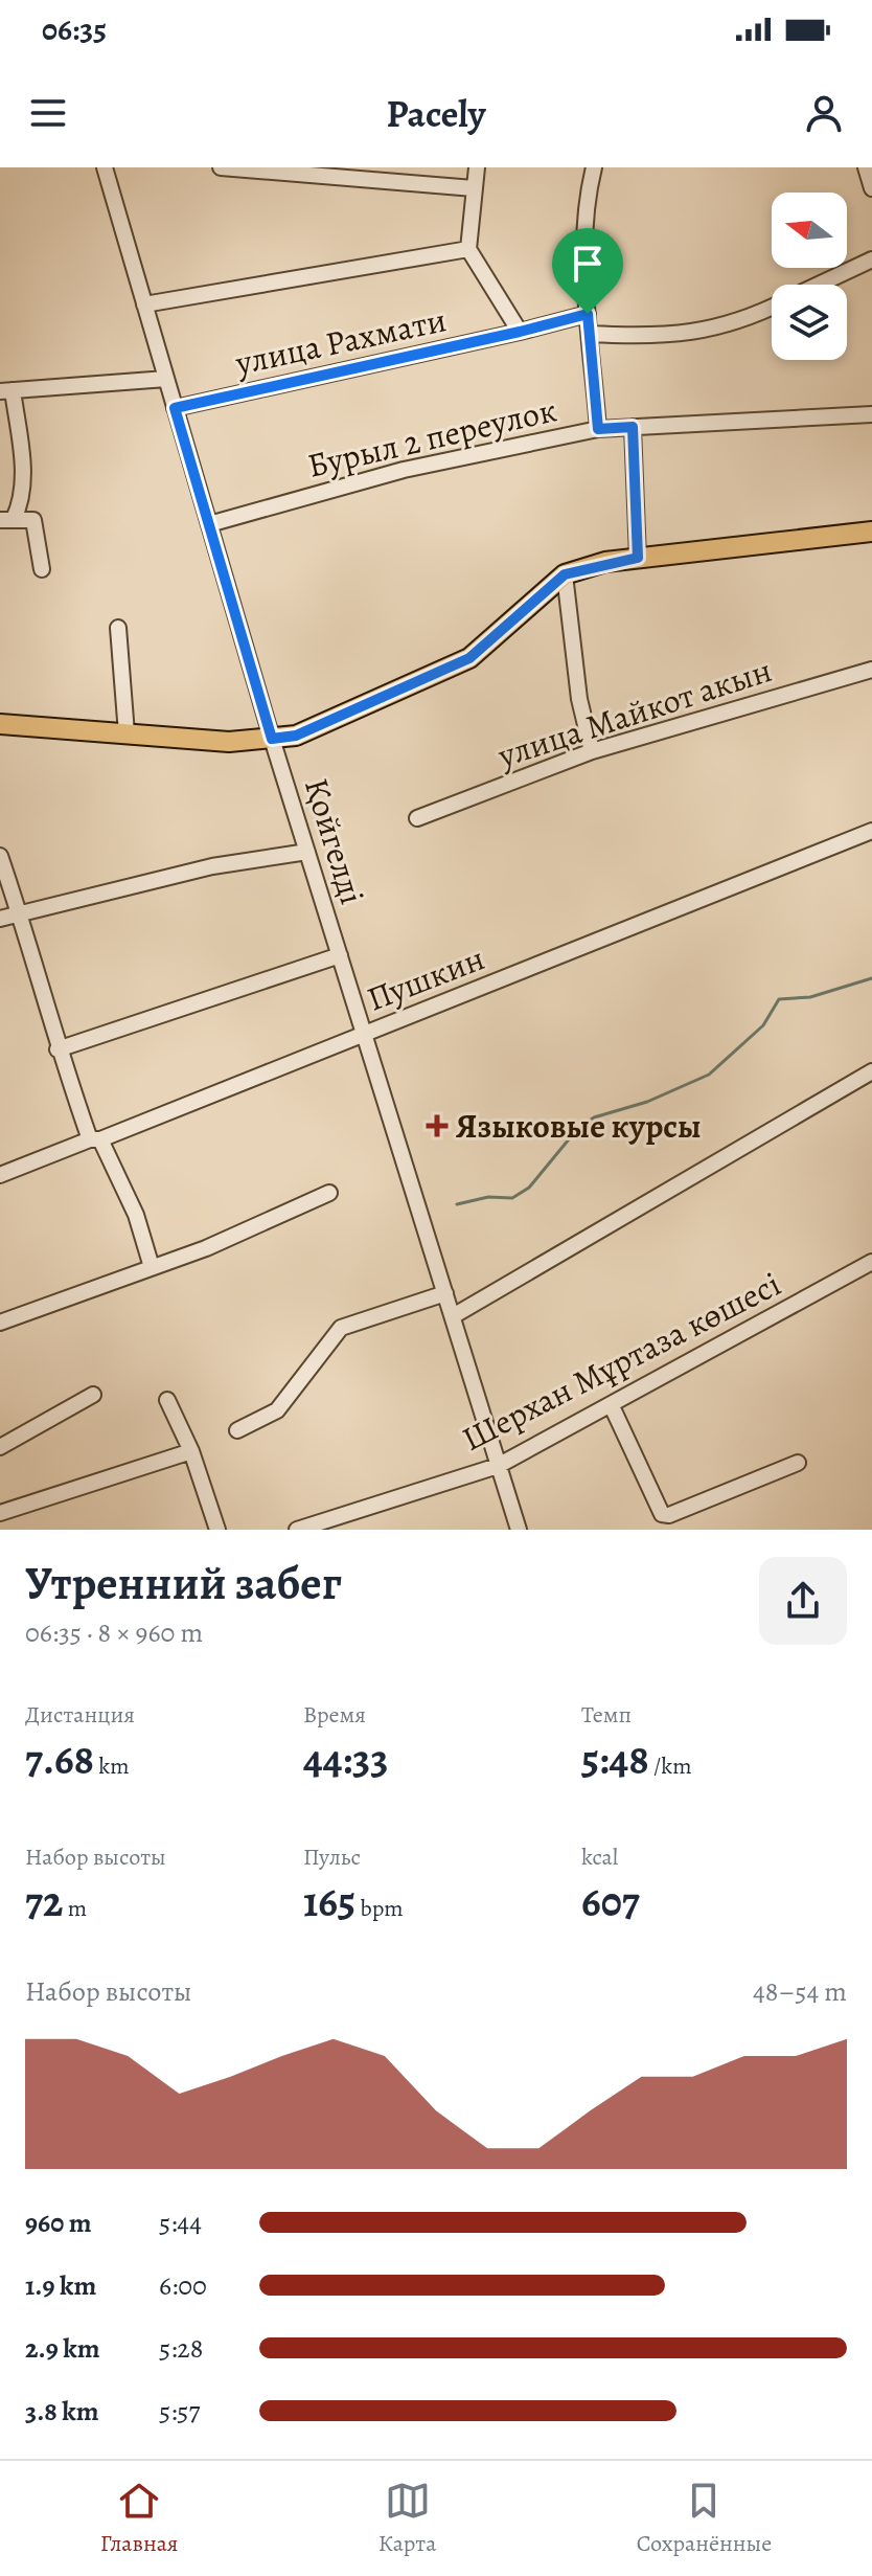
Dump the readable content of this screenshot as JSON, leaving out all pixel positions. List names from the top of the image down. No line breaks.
{"streets":{"street":["улица Рахмати","Бурыл 2 переулок","улица Майкот акын","Қойгелді","Пушкин","Шерхан Мұртаза көшесі"]},"crossings":[["улица Рахмати","Қойгелді"],["Бурыл 2 переулок","Қойгелді"],["Қойгелді","Пушкин"],["Қойгелді","Шерхан Мұртаза көшесі"]],"places":{"health":["Языковые курсы"]},"north":"left","page":{"status":"06:35","header":"Pacely","heading":["Утренний забег","06:35 · 8 × 960 m"],"stats":[["Дистанция","7.68 km"],["Время","44:33"],["Темп","5:48 /km"],["Набор высоты","72 m"],["Пульс","165 bpm"],["kcal","607"]],"chart":["Набор высоты","48–54 m"],"list":[{"name":"960 m","note":"5:44"},{"name":"1.9 km","note":"6:00"},{"name":"2.9 km","note":"5:28"},{"name":"3.8 km","note":"5:57"}],"tabs":["Главная","Карта","Сохранённые"]}}
